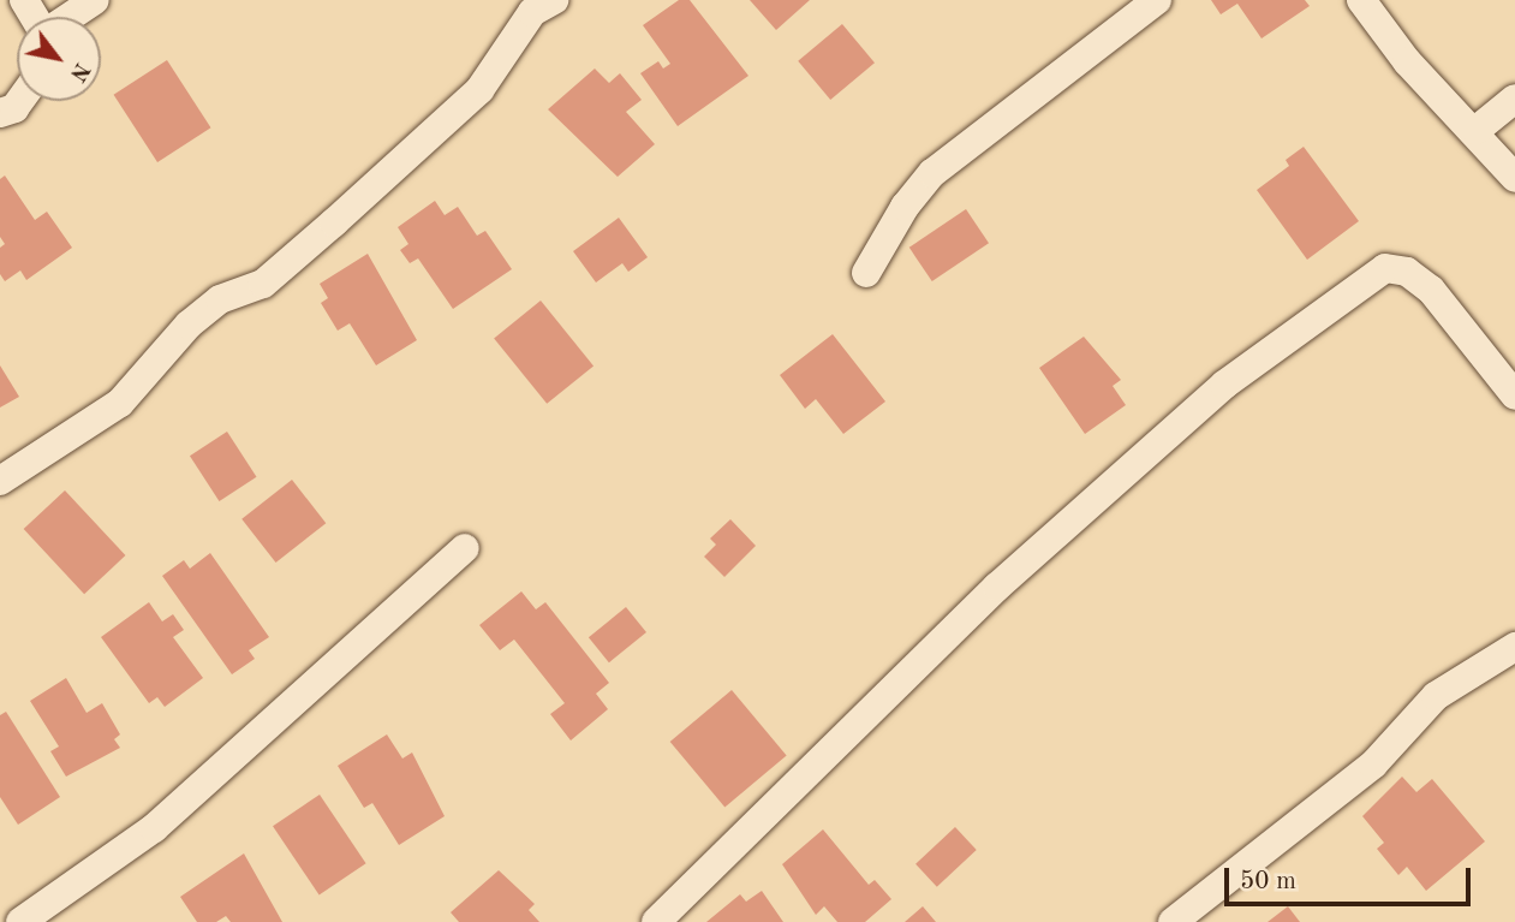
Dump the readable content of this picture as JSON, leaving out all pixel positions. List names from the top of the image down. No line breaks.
{"scale_bar":"50 m","north":"bottom right"}
